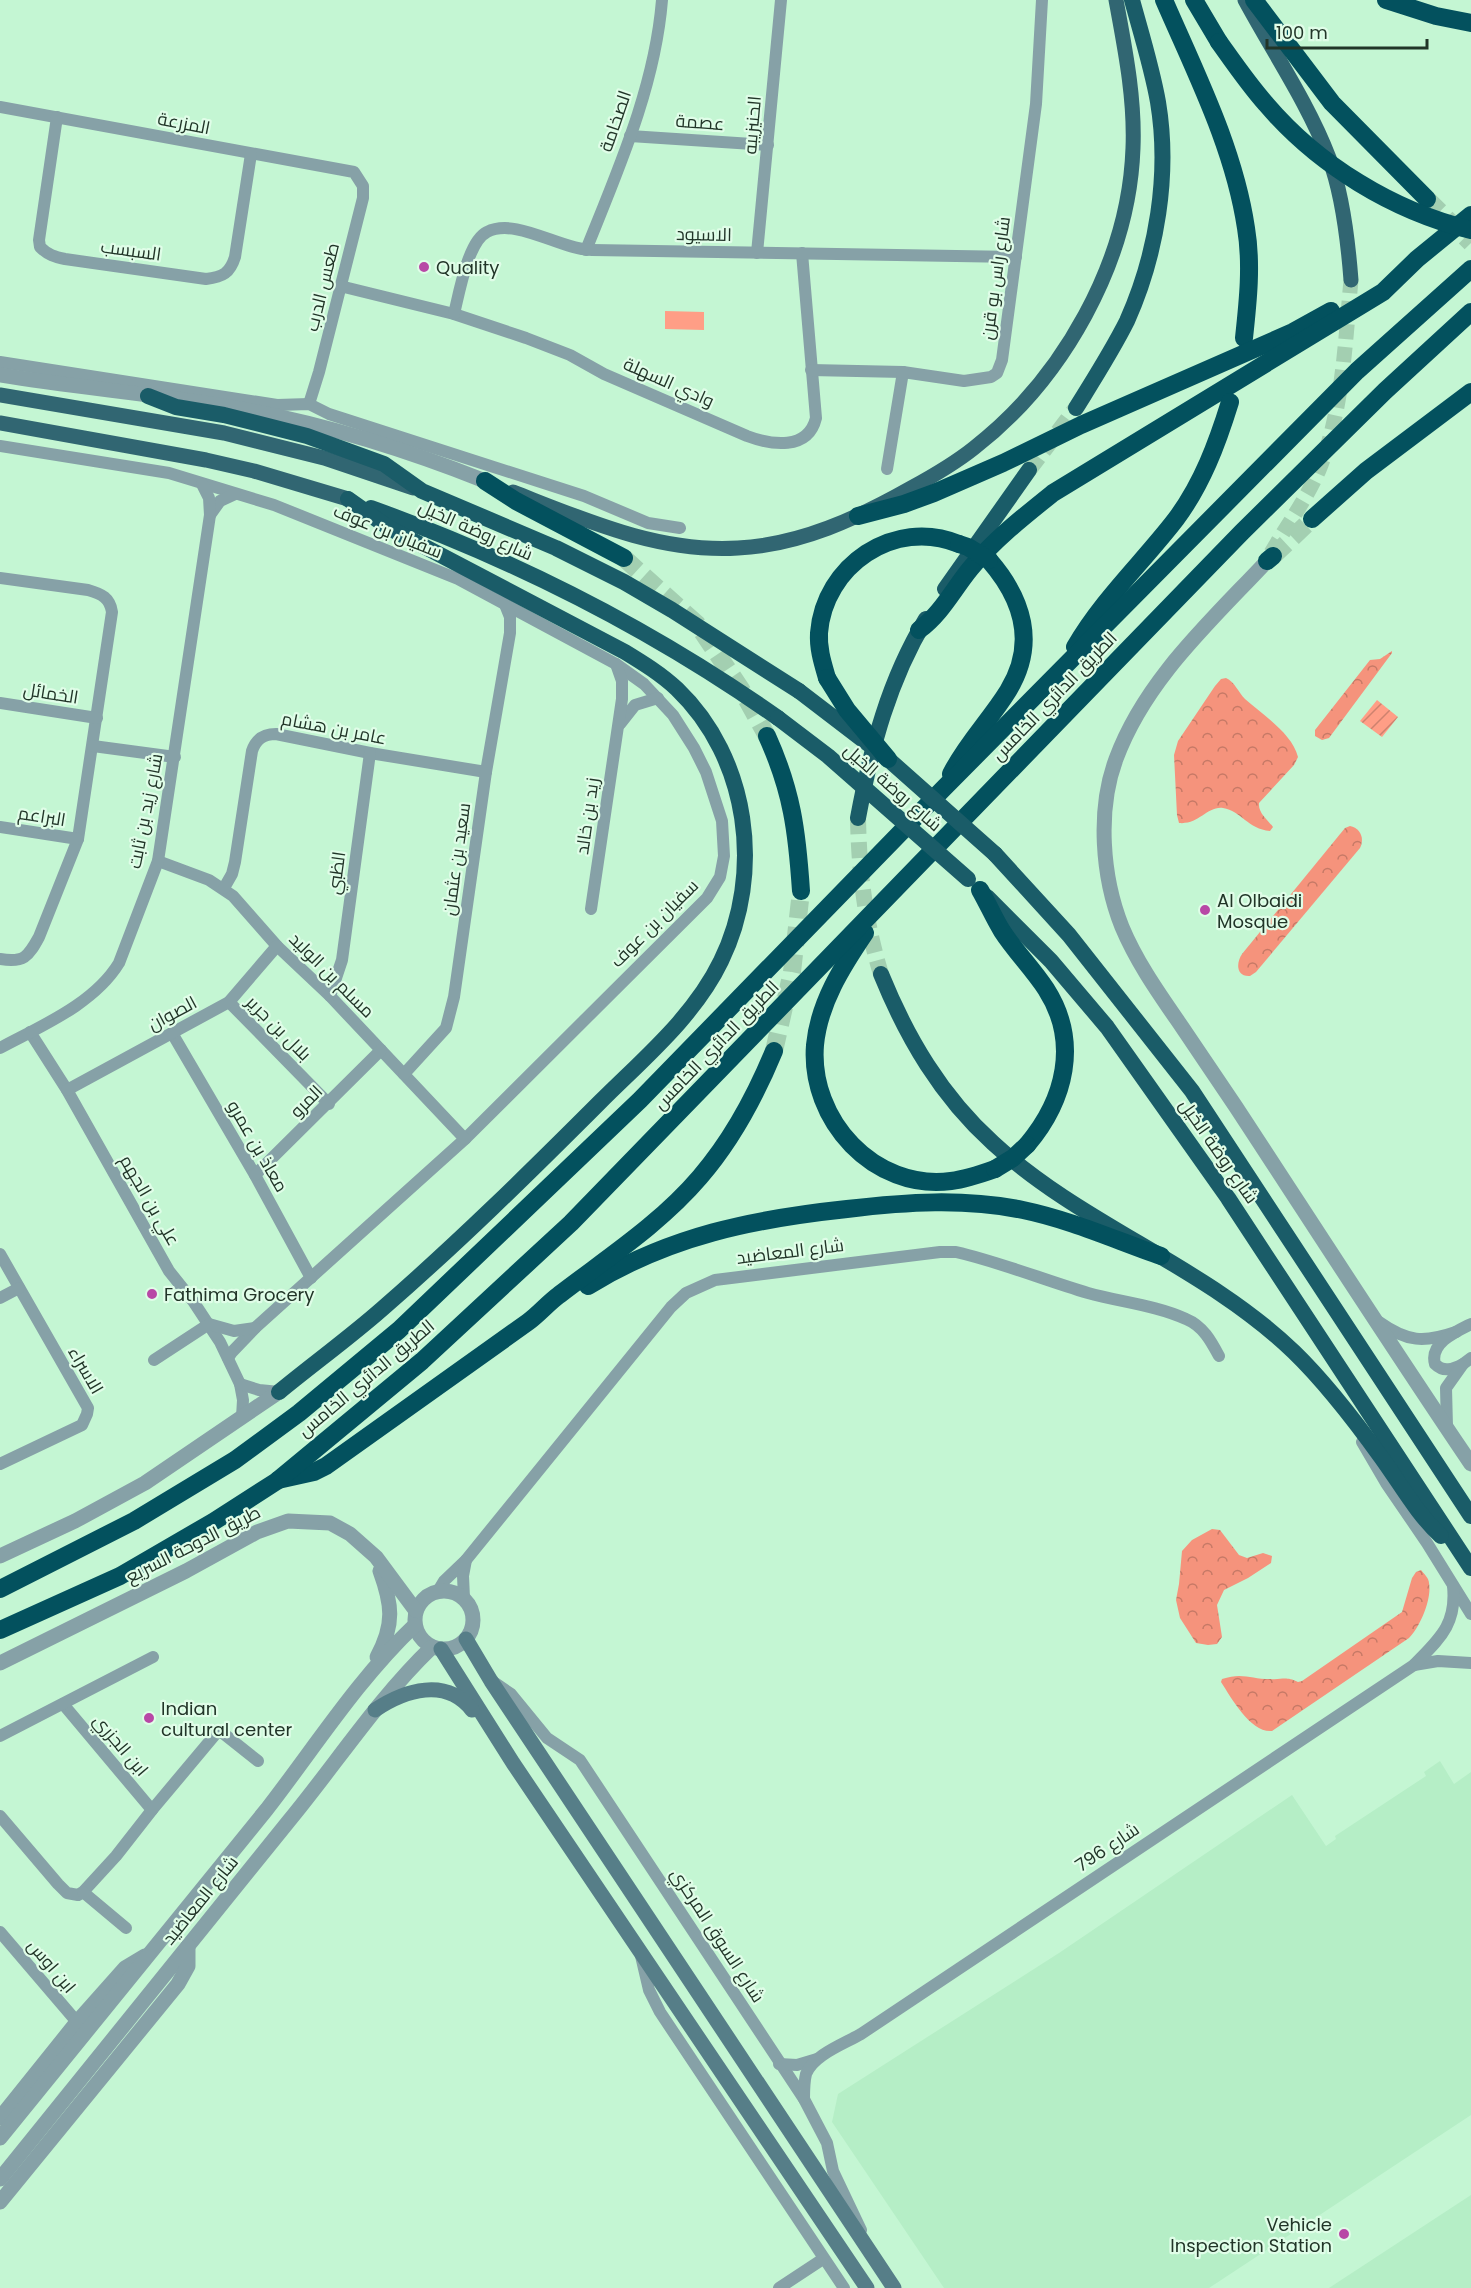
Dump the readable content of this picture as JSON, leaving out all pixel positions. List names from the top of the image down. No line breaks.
{"streets":{"highway":["شارع روضة الخيل","الطريق الدائري الخامس"],"main road":["شارع السوق المركزي"],"street":["الصخامة","عصمة","المزرعة","الحنيزيبه","الاسيود","السبسب","شارع راس بو قرن","طعس الدرب","وادي السهلة","سفيان بن عوف","الخمائل","عامر بن هشام","شارع زيد بن ثابت","البراعم","زيد بن خالد","سعيد بن عثمان","الظبي","مسلم بن الوليد","الصوان","بلال بن جرير","المرو","معاذ بن عمرو","علي بن الجهم","شارع المعاضيد","الاسراء","طريق الدوحة السريع","ابن الجزري","شارع 796","ابن اوس"]},"crossings":[["الصخامة","عصمة"],["الصخامة","الاسيود"],["عصمة","الحنيزيبه"],["المزرعة","السبسب"],["المزرعة","طعس الدرب"],["الحنيزيبه","الاسيود"],["الاسيود","شارع راس بو قرن"],["الاسيود","وادي السهلة"],["شارع راس بو قرن","وادي السهلة"],["طعس الدرب","وادي السهلة"],["سفيان بن عوف","شارع زيد بن ثابت"],["سفيان بن عوف","زيد بن خالد"],["سفيان بن عوف","سعيد بن عثمان"],["سفيان بن عوف","مسلم بن الوليد"],["سفيان بن عوف","معاذ بن عمرو"],["سفيان بن عوف","علي بن الجهم"],["عامر بن هشام","سعيد بن عثمان"],["عامر بن هشام","الظبي"],["عامر بن هشام","مسلم بن الوليد"],["شارع زيد بن ثابت","مسلم بن الوليد"],["شارع زيد بن ثابت","علي بن الجهم"],["سعيد بن عثمان","مسلم بن الوليد"],["الظبي","مسلم بن الوليد"],["مسلم بن الوليد","الصوان"],["مسلم بن الوليد","المرو"],["الصوان","بلال بن جرير"],["الصوان","معاذ بن عمرو"],["الصوان","علي بن الجهم"],["بلال بن جرير","المرو"],["المرو","معاذ بن عمرو"],["شارع المعاضيد","طريق الدوحة السريع"],["شارع المعاضيد","شارع السوق المركزي"],["طريق الدوحة السريع","شارع السوق المركزي"],["شارع 796","شارع السوق المركزي"]],"places":["Quality","Al Olbaidi Mosque","Fathima Grocery","Indian cultural center","Vehicle Inspection Station"],"scale_bar":"100 m"}
